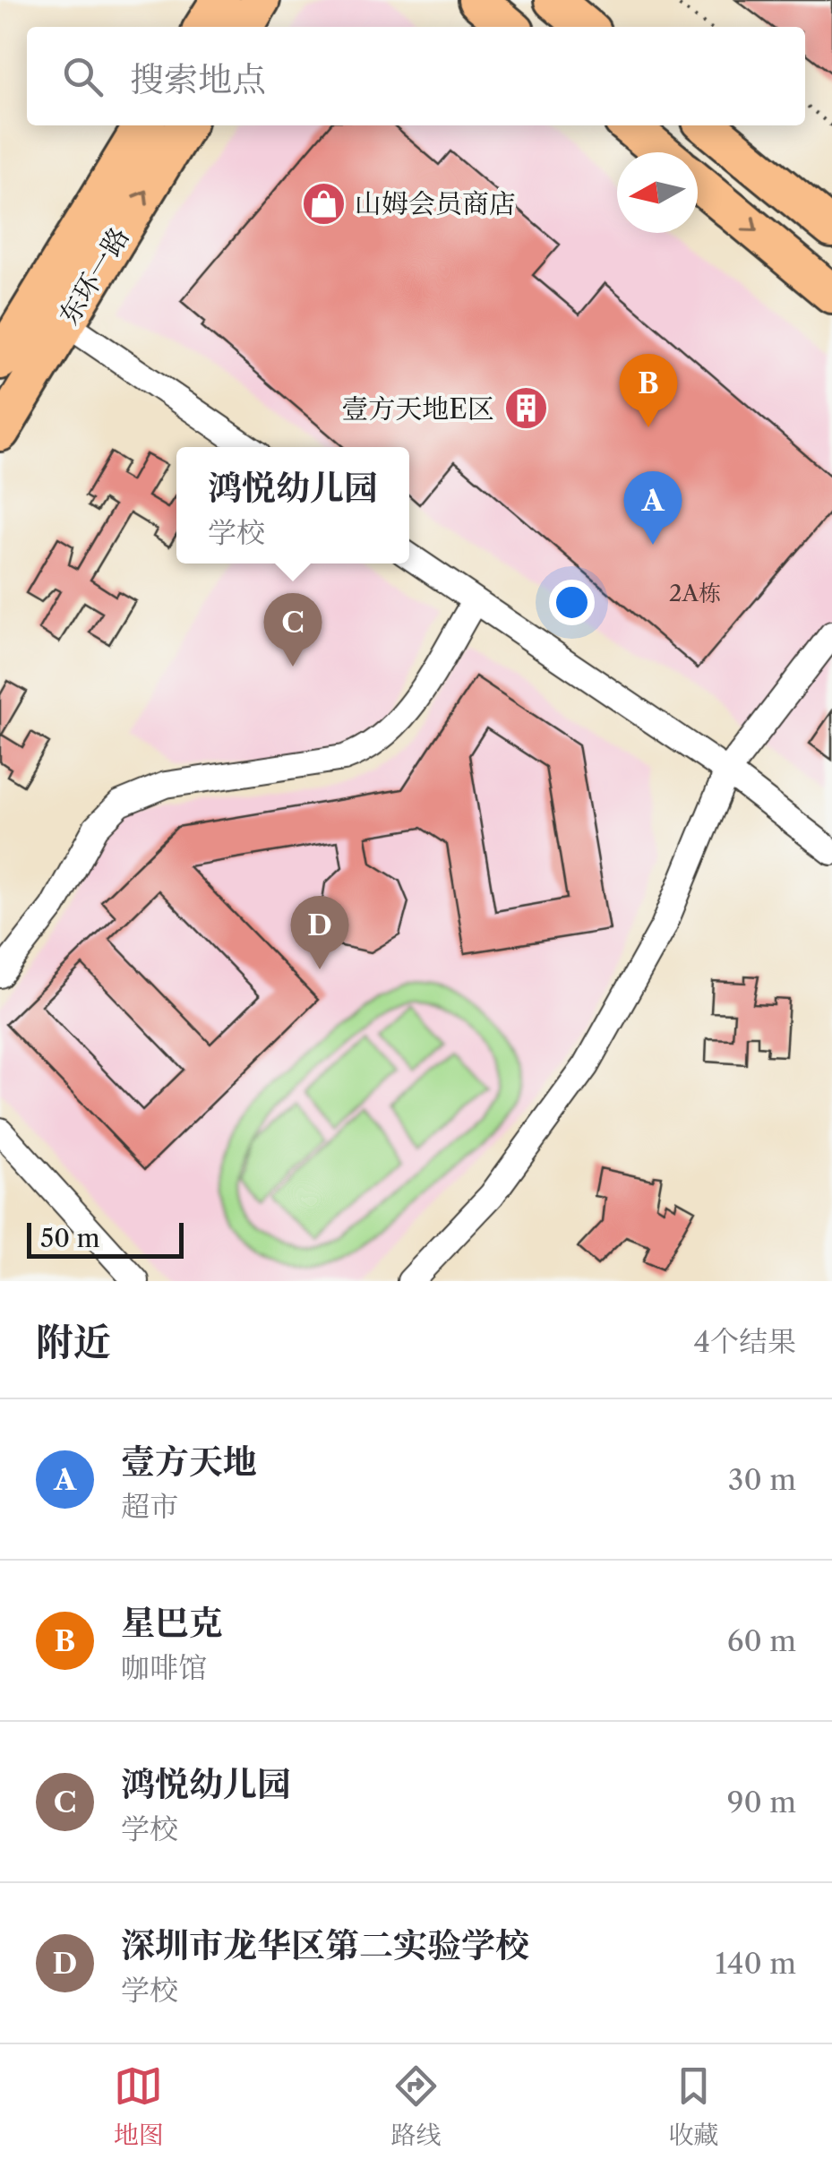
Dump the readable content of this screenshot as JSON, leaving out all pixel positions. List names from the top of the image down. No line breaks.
{"streets":{"main road":["东环一路"]},"places":{"shop":["山姆会员商店"],"building":["壹方天地E区"]},"house_numbers":["2A栋"],"scale_bar":"50 m","north":"left","page":{"search":"搜索地点","pins":["B","A","C","D"],"popup":["鸿悦幼儿园","学校"],"scale":"50 m","heading":["附近","4个结果"],"list":[{"mark":"A","name":"壹方天地","note":"超市","value":"30 m"},{"mark":"B","name":"星巴克","note":"咖啡馆","value":"60 m"},{"mark":"C","name":"鸿悦幼儿园","note":"学校","value":"90 m"},{"mark":"D","name":"深圳市龙华区第二实验学校","note":"学校","value":"140 m"}],"nav":["地图","路线","收藏"]}}
